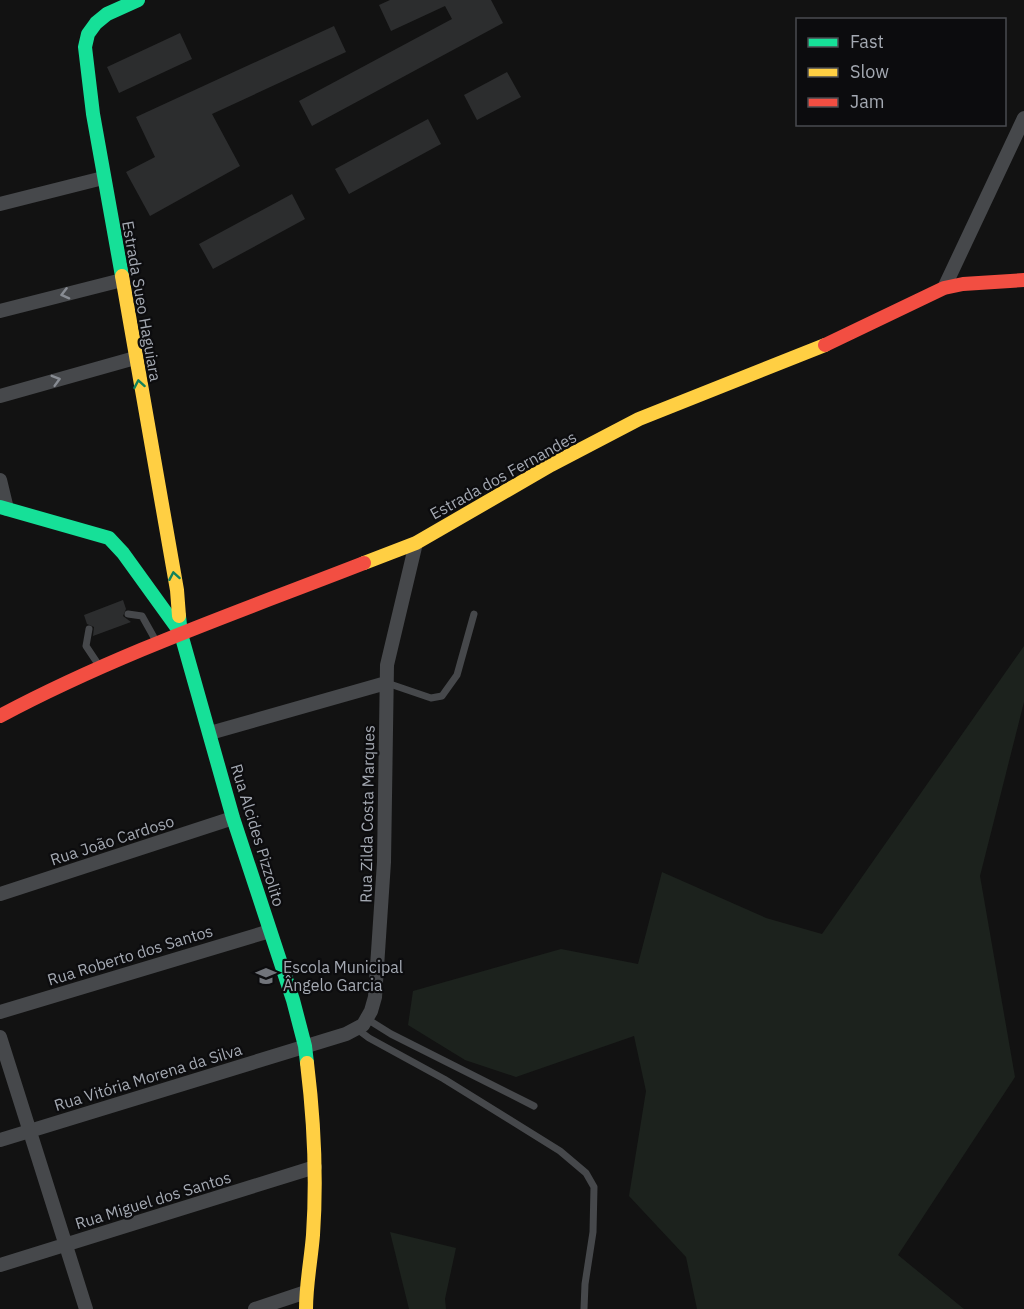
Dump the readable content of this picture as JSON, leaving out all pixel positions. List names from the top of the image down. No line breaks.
{"streets":{"street":["Estrada Sueo Haguiara","Estrada dos Fernandes","Rua Zilda Costa Marques","Rua Alcides Pizzolito","Rua João Cardoso","Rua Roberto dos Santos","Rua Vitória Morena da Silva","Rua Miguel dos Santos"]},"crossings":[["Estrada Sueo Haguiara","Estrada dos Fernandes"],["Estrada Sueo Haguiara","Rua Alcides Pizzolito"],["Estrada dos Fernandes","Rua Zilda Costa Marques"],["Estrada dos Fernandes","Rua Alcides Pizzolito"],["Rua Alcides Pizzolito","Rua João Cardoso"],["Rua Alcides Pizzolito","Rua Roberto dos Santos"],["Rua Alcides Pizzolito","Rua Vitória Morena da Silva"],["Rua Alcides Pizzolito","Rua Miguel dos Santos"]],"one_way":["Estrada Sueo Haguiara"],"places":{"school or university":["Escola Municipal Ângelo Garcia"]},"legend":["Fast","Slow","Jam"]}
